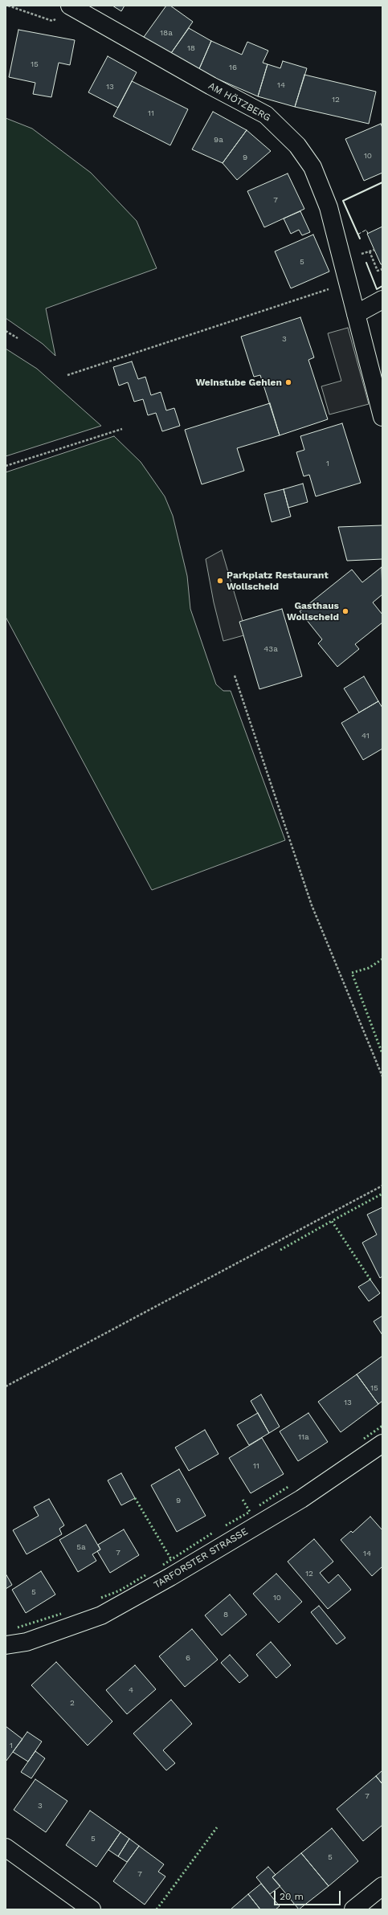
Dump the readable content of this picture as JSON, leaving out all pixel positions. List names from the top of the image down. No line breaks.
{"streets":{"street":["AM HÖTZBERG","TARFORSTER STRASSE"]},"places":["Weinstube Gehlen","Parkplatz Restaurant Wollscheid","Gasthaus Wollscheid"],"house_numbers":["18a","18","15","16","14","13","12","11","9a","10","9","7","5","3","1","43a","41","15","13","11a","11","9","5a","7","14","12","5","10","8","6","4","2","1","7","3","5","5","7"],"scale_bar":"20 m"}
